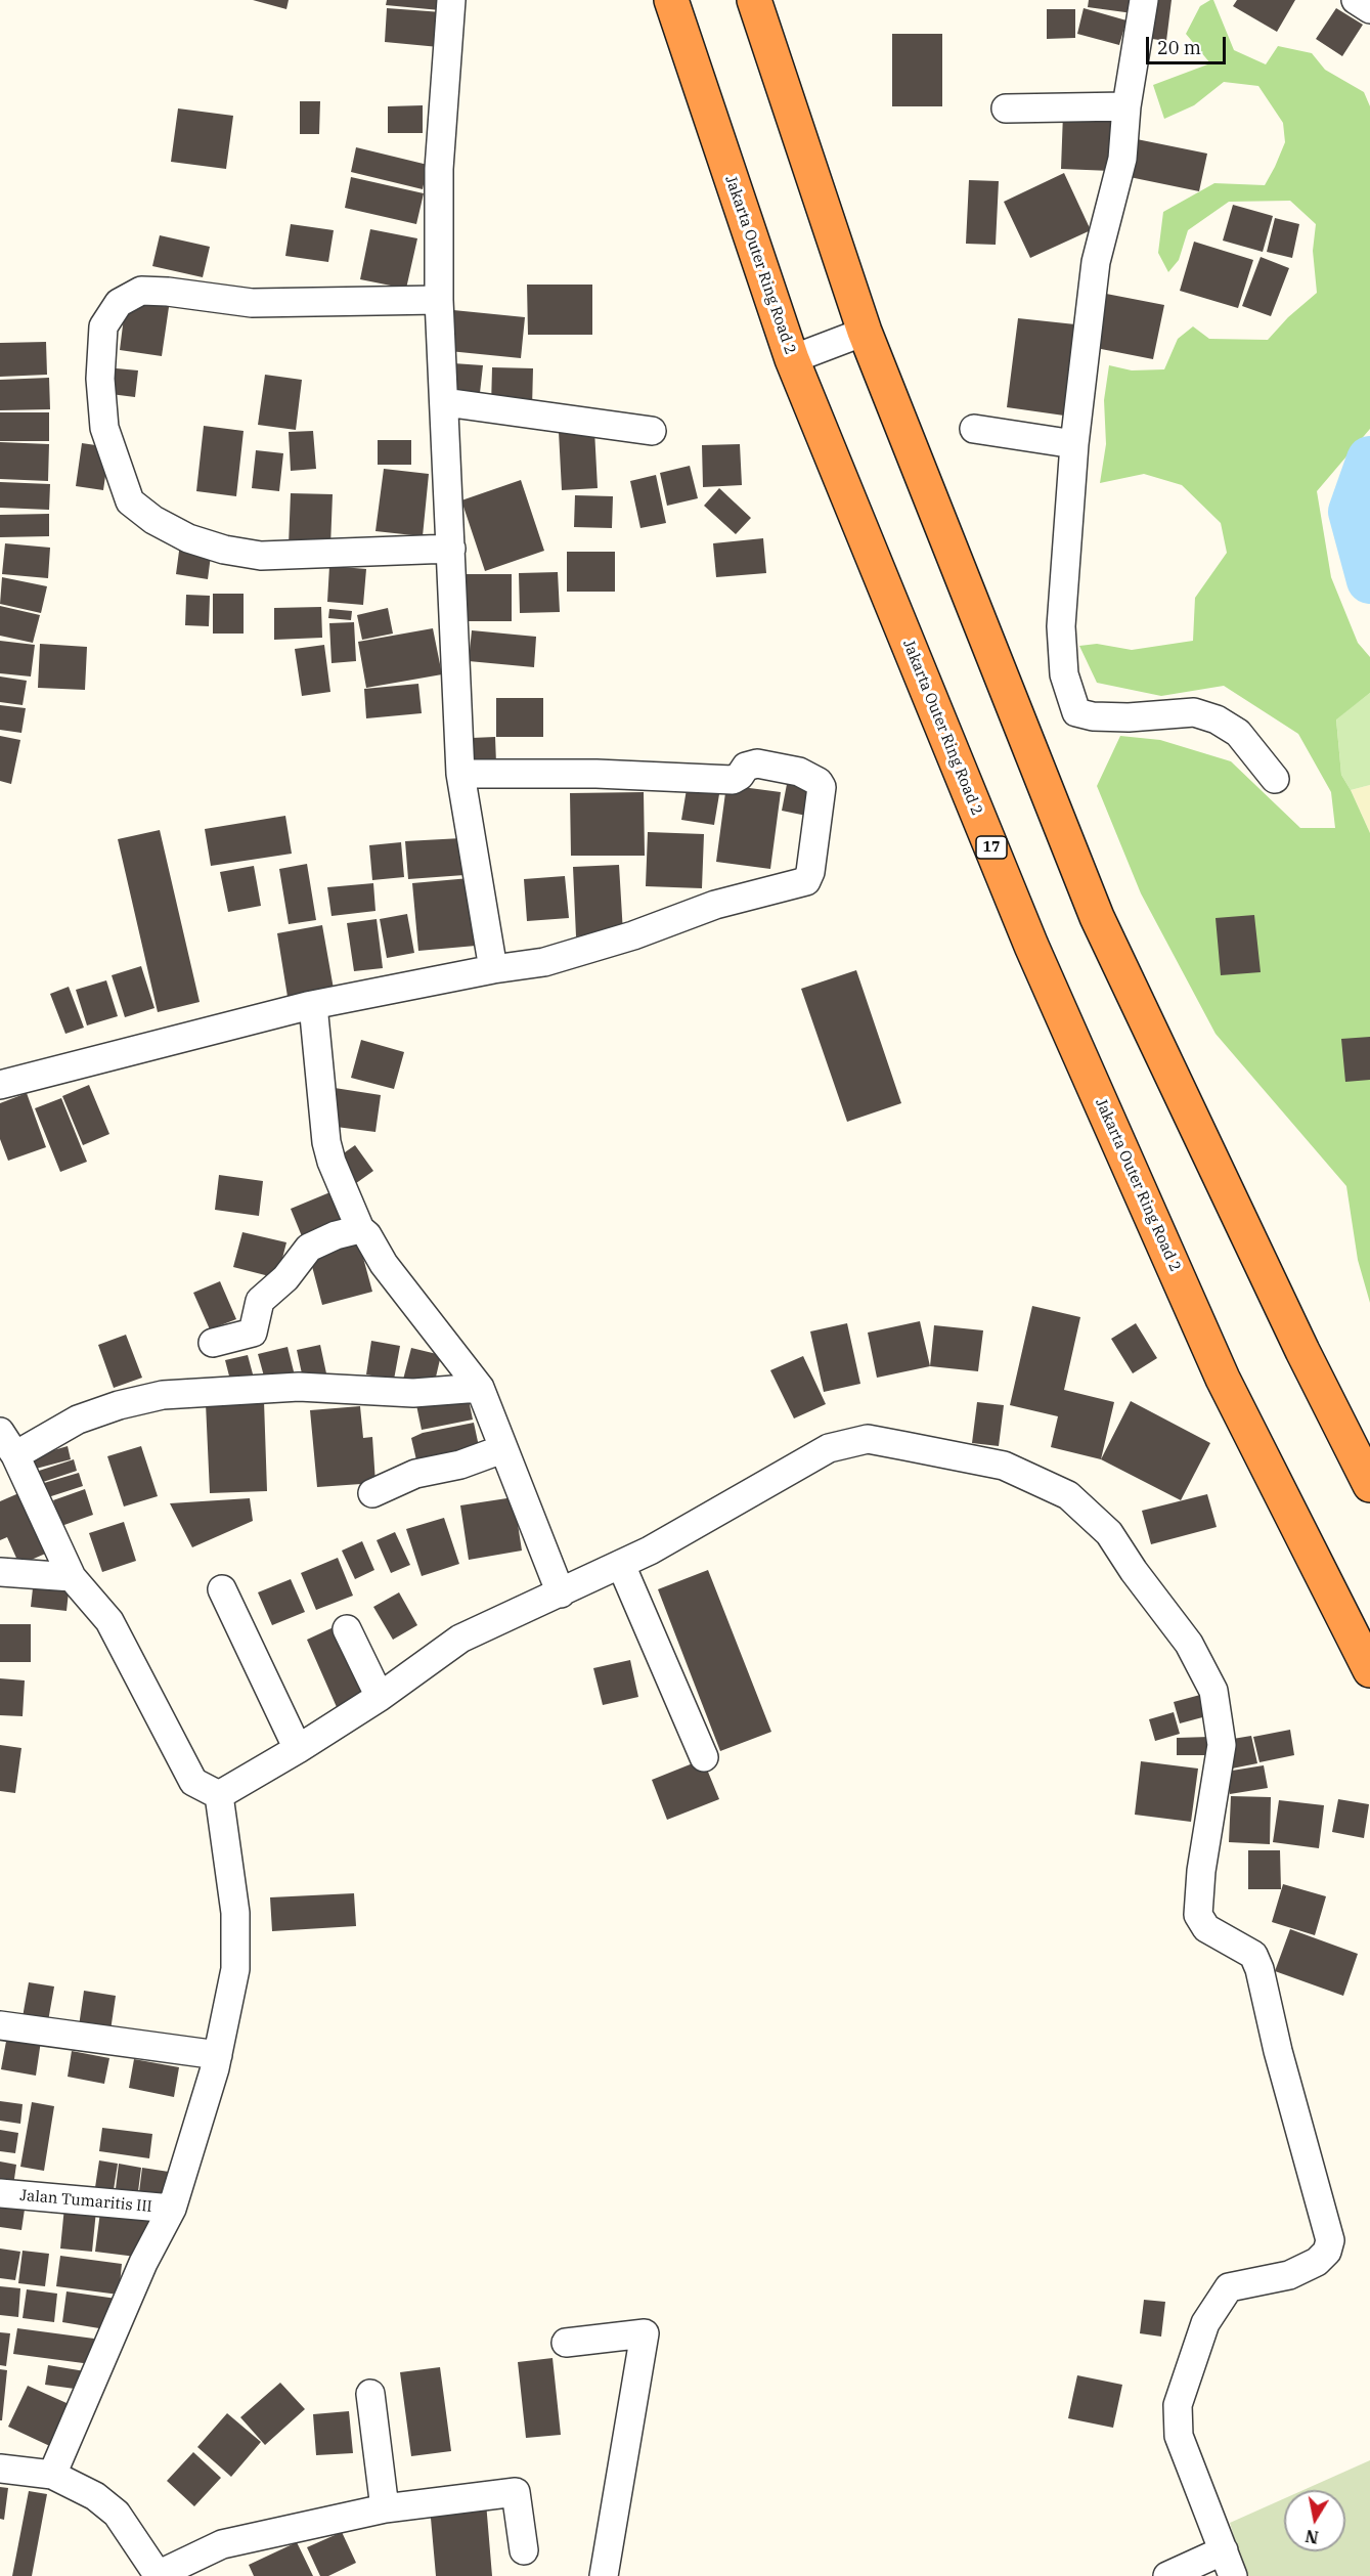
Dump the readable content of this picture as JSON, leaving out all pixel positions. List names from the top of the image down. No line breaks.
{"streets":{"highway":["Jakarta Outer Ring Road 2","17"],"street":["Jalan Tumaritis III"]},"scale_bar":"20 m","north":"bottom"}
